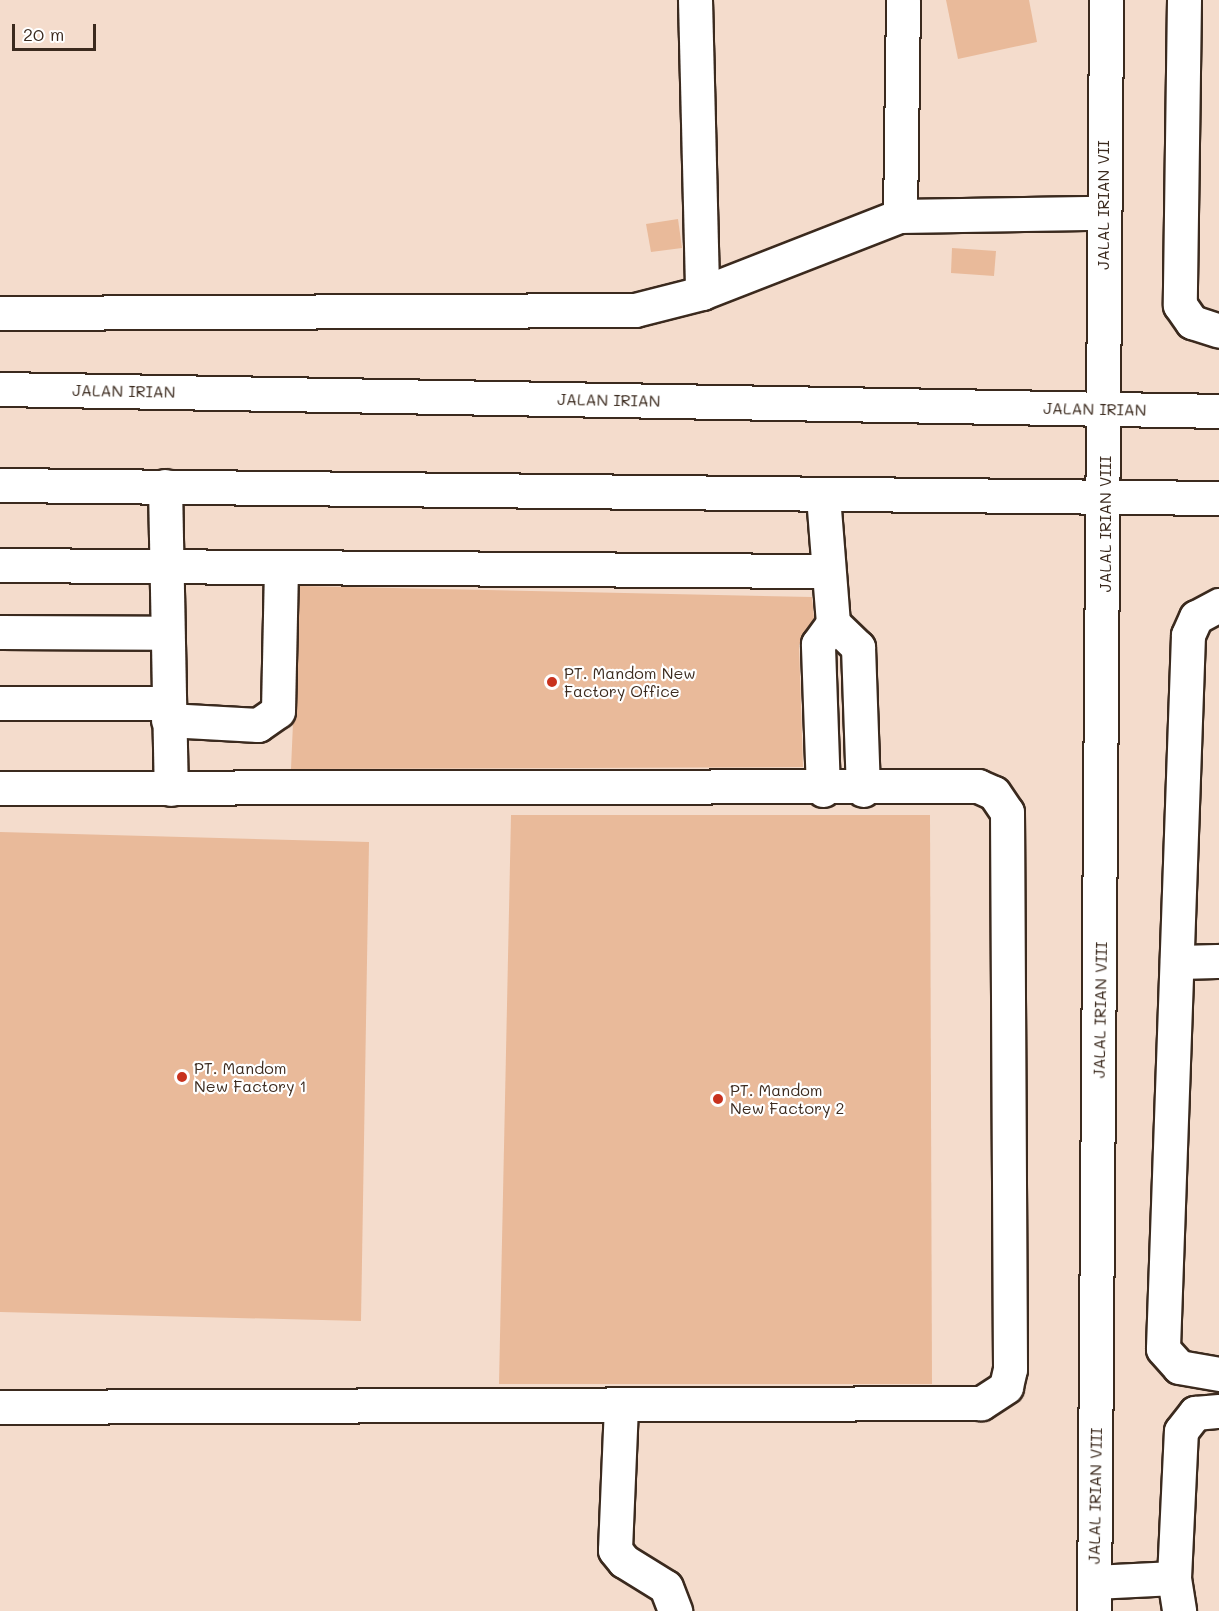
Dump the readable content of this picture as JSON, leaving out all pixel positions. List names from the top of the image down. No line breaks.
{"streets":{"street":["JALAL IRIAN VII","JALAN IRIAN","JALAL IRIAN VIII"]},"crossings":[["JALAL IRIAN VII","JALAN IRIAN"],["JALAL IRIAN VII","JALAL IRIAN VIII"],["JALAN IRIAN","JALAL IRIAN VIII"]],"places":["PT. Mandom New Factory Office","PT. Mandom New Factory 1","PT. Mandom New Factory 2"],"scale_bar":"20 m"}
